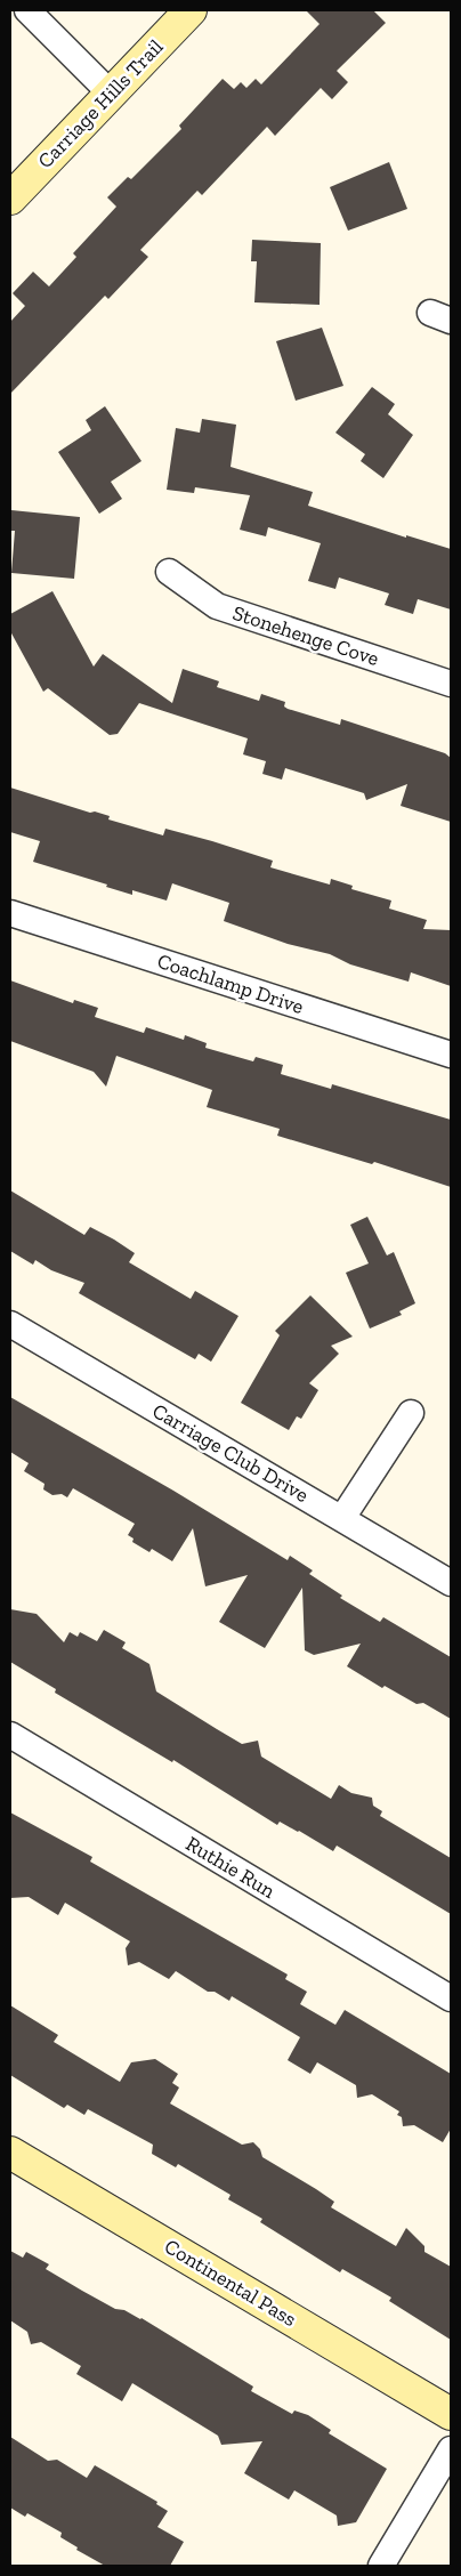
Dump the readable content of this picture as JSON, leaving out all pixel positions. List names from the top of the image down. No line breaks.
{"streets":{"street":["Carriage Hills Trail","Stonehenge Cove","Coachlamp Drive","Carriage Club Drive","Ruthie Run","Continental Pass"]}}
